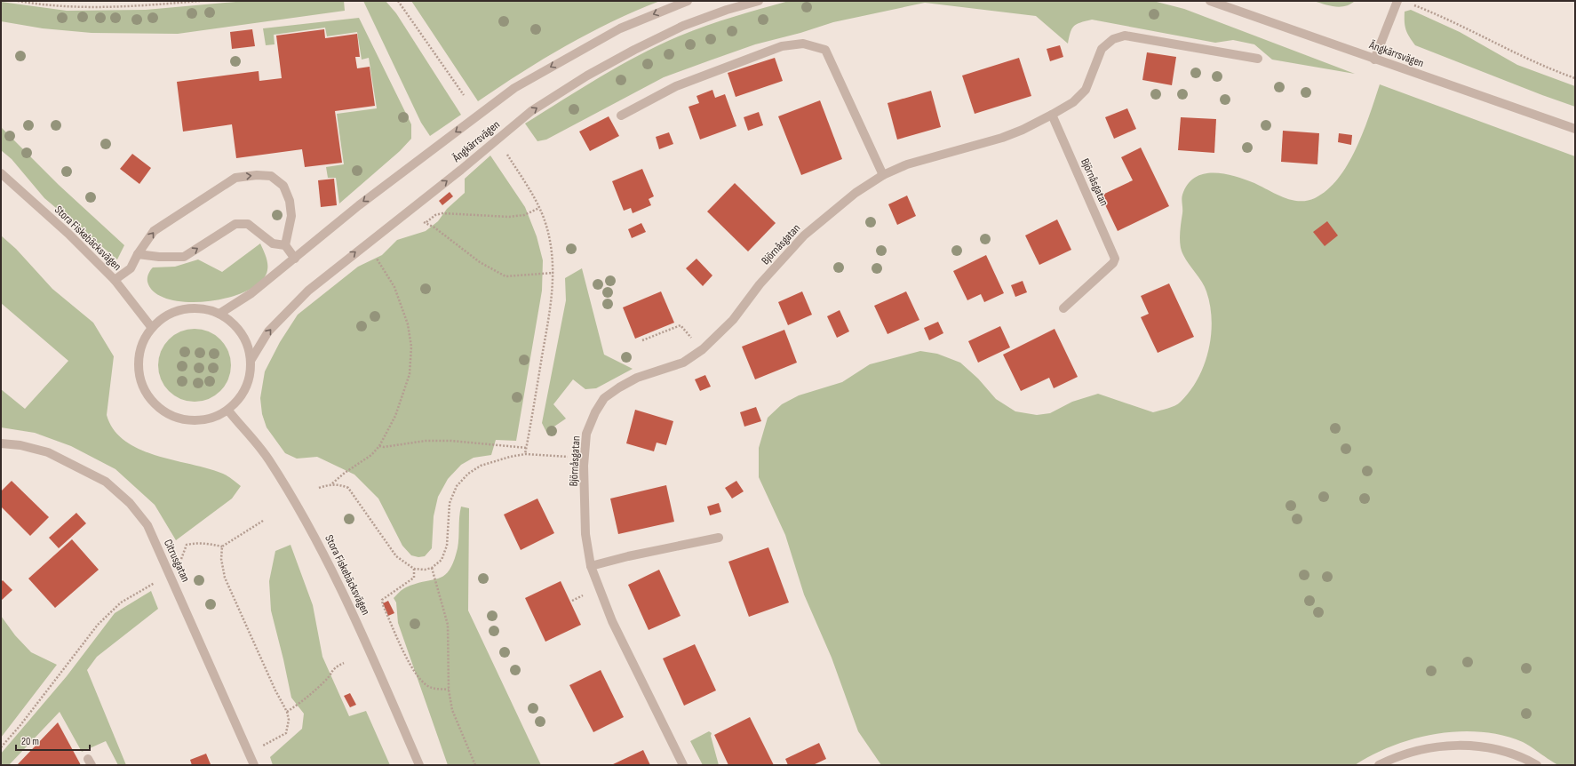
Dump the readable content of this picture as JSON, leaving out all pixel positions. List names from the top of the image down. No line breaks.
{"streets":{"street":["Ängkärrsvägen","Björnåsgatan","Stora Fiskebäcksvägen","Citrusgatan"]},"crossings":[["Ängkärrsvägen","Stora Fiskebäcksvägen"]],"scale_bar":"20 m"}
